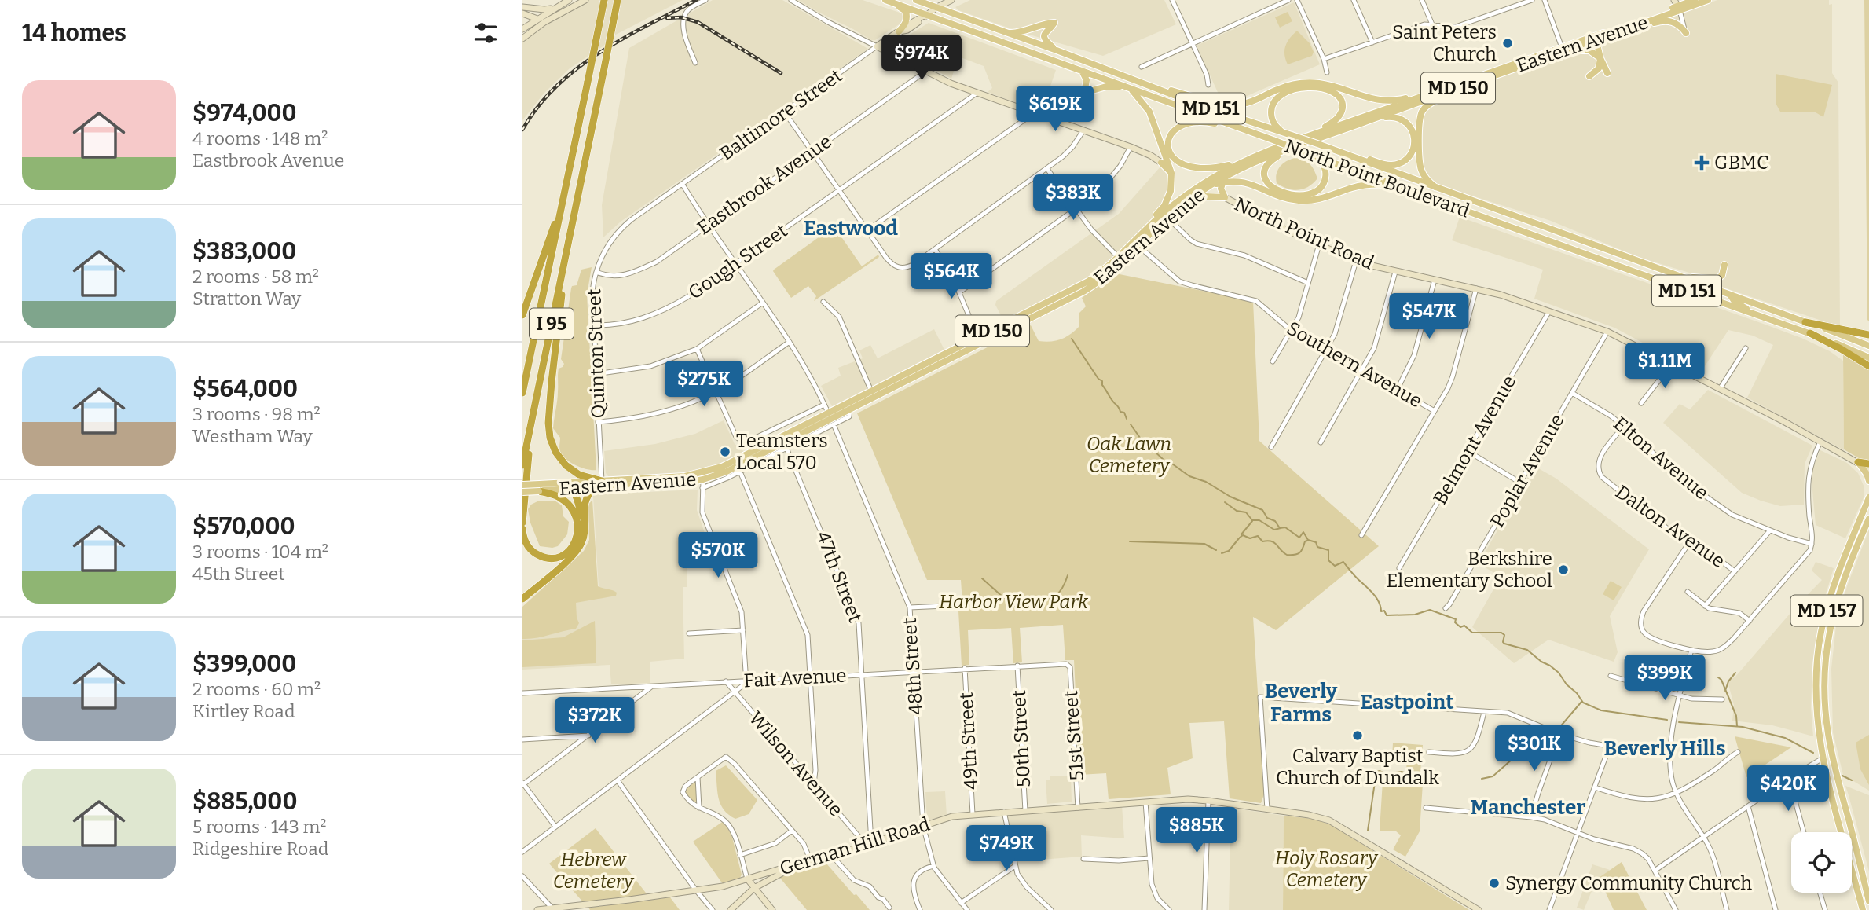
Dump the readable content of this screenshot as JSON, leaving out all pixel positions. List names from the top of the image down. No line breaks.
{"streets":{"highway":["I 95"],"main road":["Eastern Avenue","MD 150","MD 151","North Point Boulevard","MD 157"],"street":["Baltimore Street","Eastbrook Avenue","North Point Road","Gough Street","Quinton Street","Southern Avenue","Belmont Avenue","Elton Avenue","Poplar Avenue","Dalton Avenue","47th Street","48th Street","Fait Avenue","51st Street","50th Street","49th Street","Wilson Avenue","German Hill Road"]},"crossings":[["Eastern Avenue","Quinton Street"],["Eastern Avenue","Southern Avenue"],["Eastern Avenue","47th Street"],["Eastern Avenue","48th Street"],["Baltimore Street","North Point Boulevard"],["Baltimore Street","Quinton Street"],["Baltimore Street","48th Street"],["Eastbrook Avenue","Quinton Street"],["Eastbrook Avenue","48th Street"],["North Point Road","Belmont Avenue"],["North Point Road","Poplar Avenue"],["Gough Street","Quinton Street"],["Gough Street","48th Street"],["Quinton Street","48th Street"],["Elton Avenue","Poplar Avenue"],["Elton Avenue","Dalton Avenue"],["47th Street","Fait Avenue"],["47th Street","Wilson Avenue"],["47th Street","German Hill Road"],["48th Street","Fait Avenue"],["48th Street","German Hill Road"],["Fait Avenue","51st Street"],["Fait Avenue","50th Street"],["Fait Avenue","49th Street"],["Fait Avenue","Wilson Avenue"],["51st Street","German Hill Road"],["50th Street","German Hill Road"],["49th Street","German Hill Road"],["Wilson Avenue","German Hill Road"]],"districts":["Eastwood","Beverly Farms","Eastpoint","Beverly Hills","Manchester"],"parks":["Oak Lawn Cemetery","Harbor View Park","Holy Rosary Cemetery","Hebrew Cemetery"],"places":{"other":["Saint Peters Church","Teamsters Local 570","Berkshire Elementary School","Calvary Baptist Church of Dundalk","Synergy Community Church"],"health":["GBMC"]},"page":{"heading":"14 homes","price":["$974K","$619K","$383K","$564K","$547K","$1.11M","$275K","$570K","$399K","$372K","$301K","$420K","$885K","$749K"],"list":[{"name":"$974,000","note":"4 rooms · 148 m² · Eastbrook Avenue"},{"name":"$383,000","note":"2 rooms · 58 m² · Stratton Way"},{"name":"$564,000","note":"3 rooms · 98 m² · Westham Way"},{"name":"$570,000","note":"3 rooms · 104 m² · 45th Street"},{"name":"$399,000","note":"2 rooms · 60 m² · Kirtley Road"},{"name":"$885,000","note":"5 rooms · 143 m² · Ridgeshire Road"}]}}
